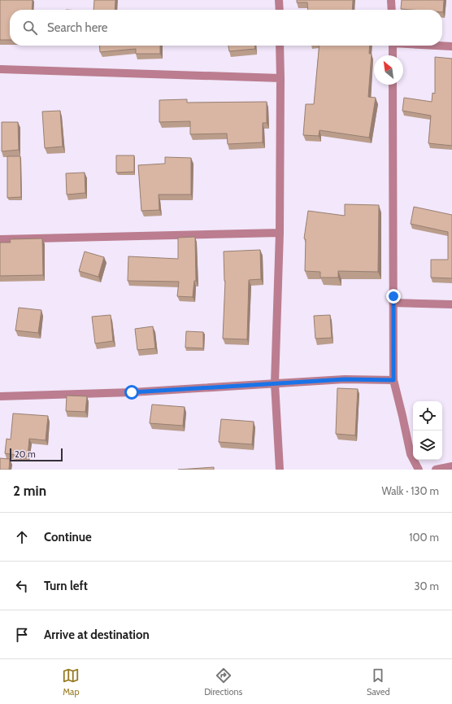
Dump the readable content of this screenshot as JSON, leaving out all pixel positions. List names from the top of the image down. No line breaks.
{"scale_bar":"20 m","north":"top left","page":{"search":"Search here","scale":"20 m","heading":["2 min","Walk · 130 m"],"list":[["Continue","100 m"],["Turn left","30 m"],"Arrive at destination"],"nav":["Map","Directions","Saved"]}}
